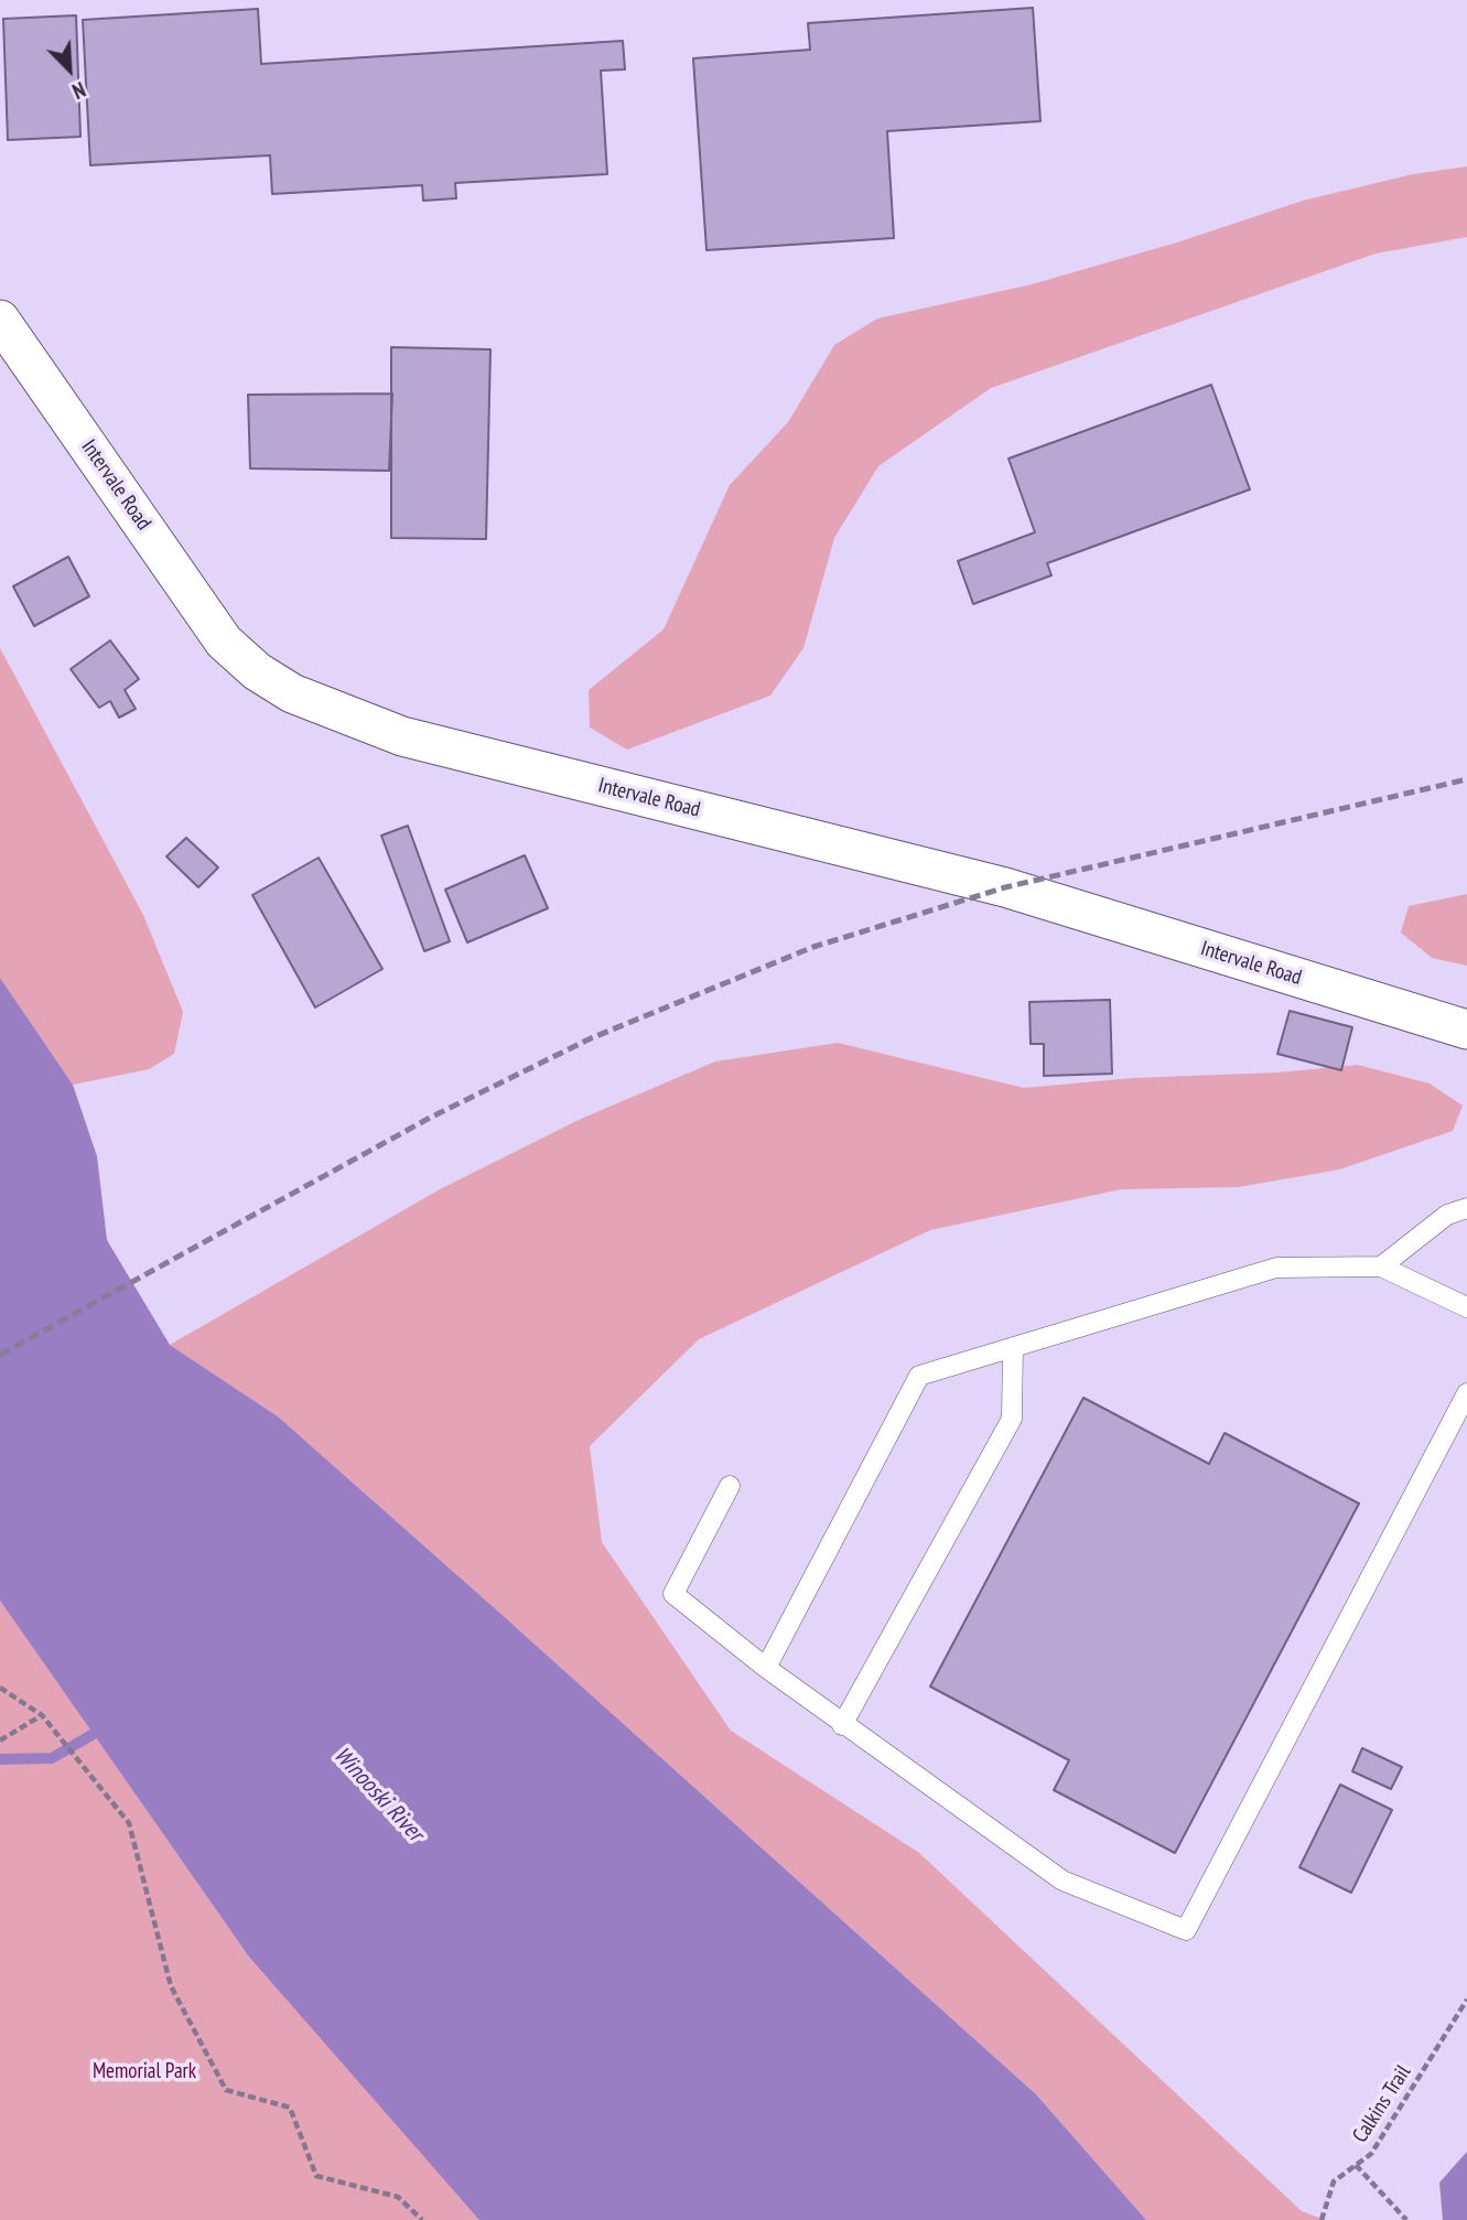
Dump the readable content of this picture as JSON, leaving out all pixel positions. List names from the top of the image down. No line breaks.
{"streets":{"street":["Intervale Road"],"path":["Calkins Trail"]},"water":["Winooski River"],"parks":["Memorial Park"],"north":"bottom right"}
